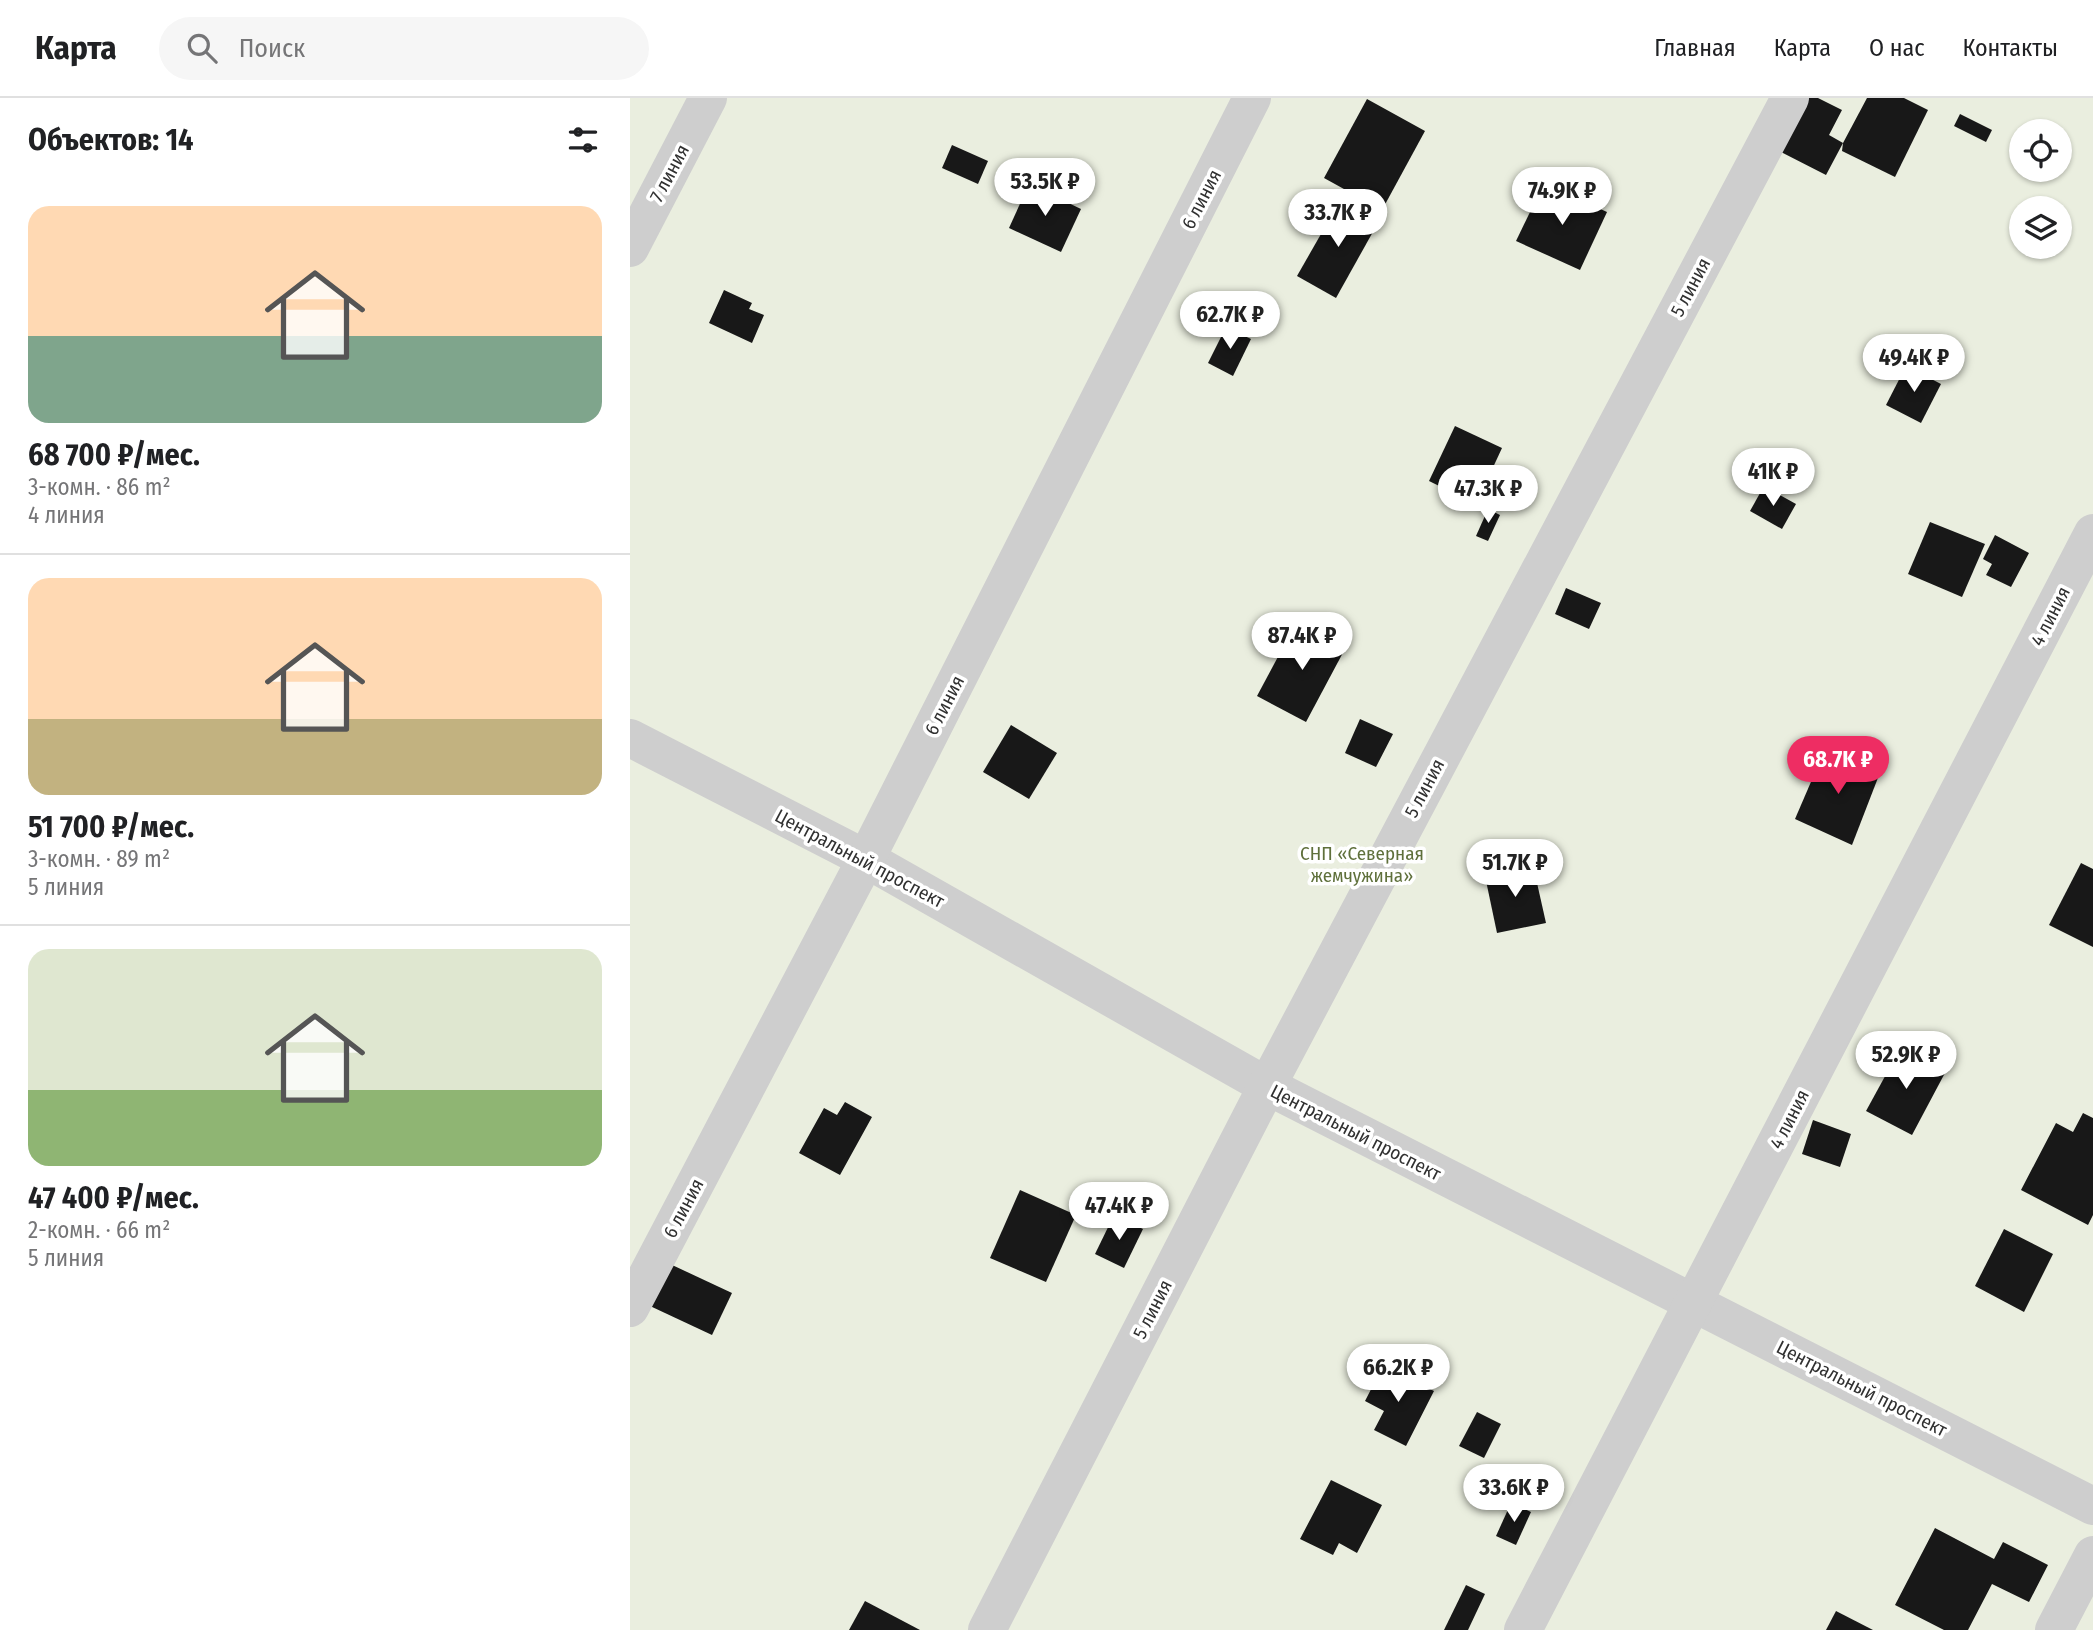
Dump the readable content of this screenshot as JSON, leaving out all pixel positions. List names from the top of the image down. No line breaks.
{"streets":{"street":["7 линия","6 линия","5 линия","4 линия","Центральный проспект"]},"crossings":[["6 линия","Центральный проспект"],["5 линия","Центральный проспект"],["4 линия","Центральный проспект"]],"parks":["СНП «Северная жемчужина»"],"page":{"header":"Карта","search":"Поиск","nav":["Главная","Карта","О нас","Контакты"],"heading":"Объектов: 14","price":["53.5K ₽","74.9K ₽","33.7K ₽","62.7K ₽","49.4K ₽","41K ₽","47.3K ₽","87.4K ₽","68.7K ₽","51.7K ₽","52.9K ₽","47.4K ₽","66.2K ₽","33.6K ₽"],"list":[{"name":"68 700 ₽/мес.","note":"3-комн. · 86 m² · 4 линия"},{"name":"51 700 ₽/мес.","note":"3-комн. · 89 m² · 5 линия"},{"name":"47 400 ₽/мес.","note":"2-комн. · 66 m² · 5 линия"}]}}
